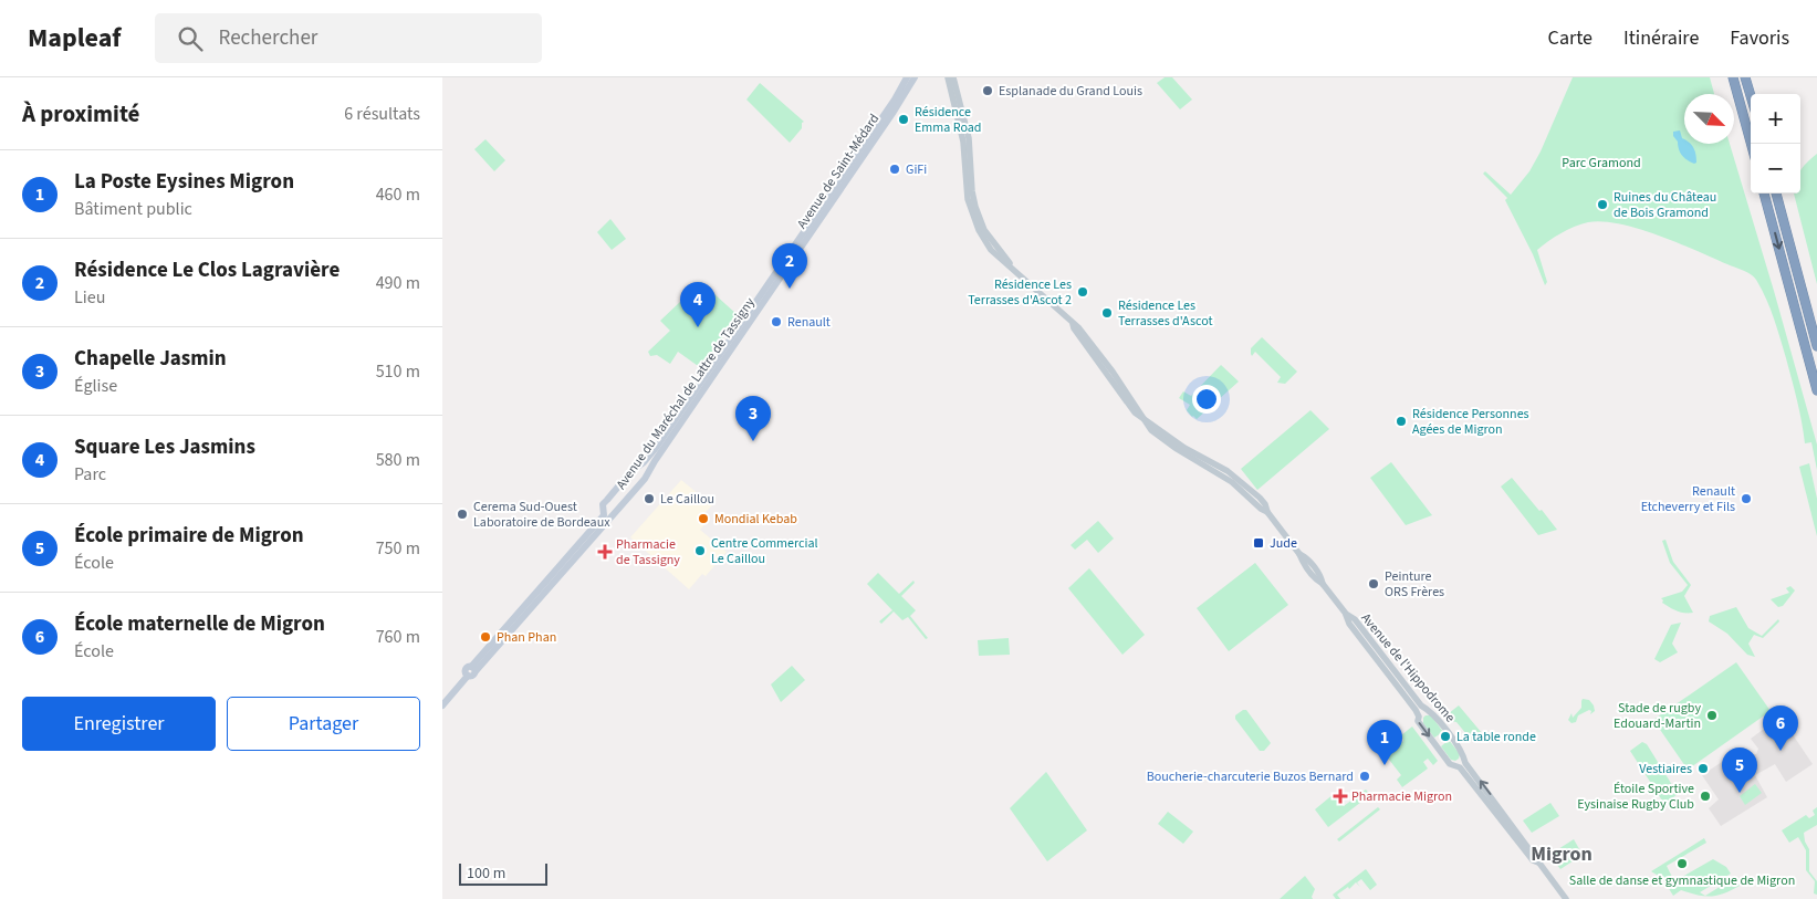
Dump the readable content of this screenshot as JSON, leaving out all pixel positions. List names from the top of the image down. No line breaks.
{"streets":{"main road":["Avenue de Saint-Médard","Avenue du Maréchal de Lattre de Tassigny"],"street":["Avenue de l'Hippodrome"]},"crossings":[["Avenue de Saint-Médard","Avenue du Maréchal de Lattre de Tassigny"]],"districts":["Migron"],"parks":["Parc Gramond"],"places":{"other":["Esplanade du Grand Louis","Résidence Emma Road","GiFi","Ruines du Château de Bois Gramond","Résidence Les Terrasses d'Ascot 2","Résidence Les Terrasses d'Ascot","Renault","Résidence Personnes Agées de Migron","Le Caillou","Renault Etcheverry et Fils","Cerema Sud-Ouest Laboratoire de Bordeaux","Mondial Kebab","Centre Commercial Le Caillou","Peinture ORS Frères","Phan Phan","Stade de rugby Edouard-Martin","La table ronde","Vestiaires","Boucherie-charcuterie Buzos Bernard","Étoile Sportive Eysinaise Rugby Club","Salle de danse et gymnastique de Migron"],"transit":["Jude"],"health":["Pharmacie de Tassigny","Pharmacie Migron"]},"scale_bar":"100 m","north":"bottom right","page":{"header":"Mapleaf","search":"Rechercher","nav":["Carte","Itinéraire","Favoris"],"heading":["À proximité","6 résultats"],"map_buttons":["+","−"],"list":[{"mark":"1","name":"La Poste Eysines Migron","note":"Bâtiment public","value":"460 m"},{"mark":"2","name":"Résidence Le Clos Lagravière","note":"Lieu","value":"490 m"},{"mark":"3","name":"Chapelle Jasmin","note":"Église","value":"510 m"},{"mark":"4","name":"Square Les Jasmins","note":"Parc","value":"580 m"},{"mark":"5","name":"École primaire de Migron","note":"École","value":"750 m"},{"mark":"6","name":"École maternelle de Migron","note":"École","value":"760 m"}],"pins":["2","4","3","6","1","5"],"buttons":["Enregistrer","Partager"],"scale":"100 m"}}
